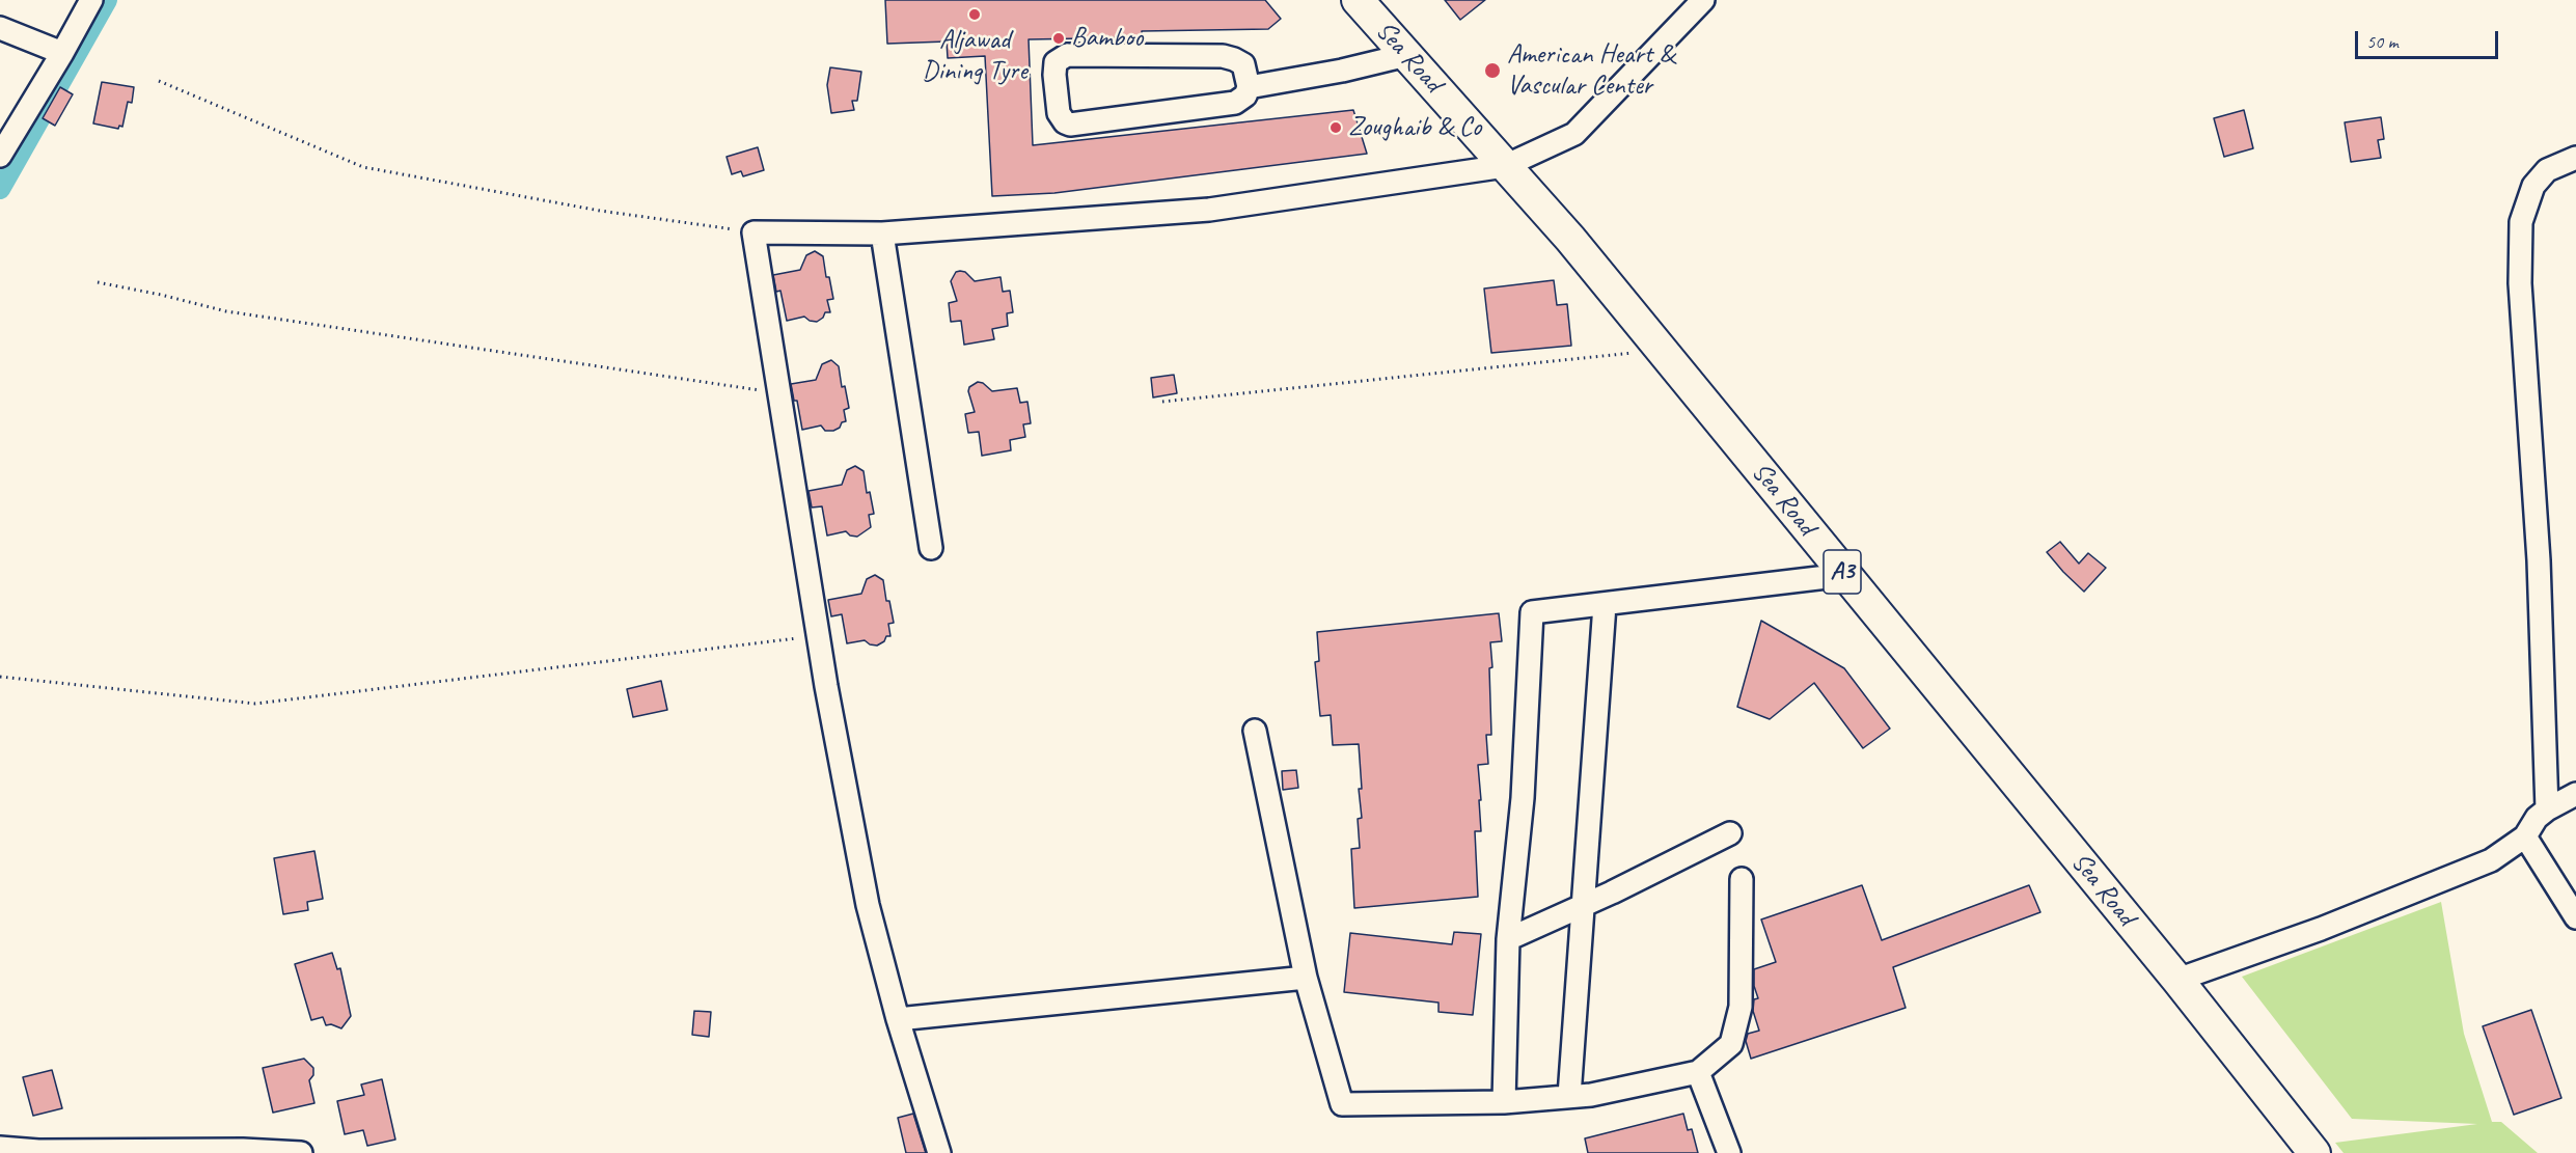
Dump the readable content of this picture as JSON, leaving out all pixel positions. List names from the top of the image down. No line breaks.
{"streets":{"highway":["Sea Road","A3"]},"places":["Aljawad Dining Tyre","Bamboo","American Heart & Vascular Center","Zoughaib & Co"],"scale_bar":"50 m"}
